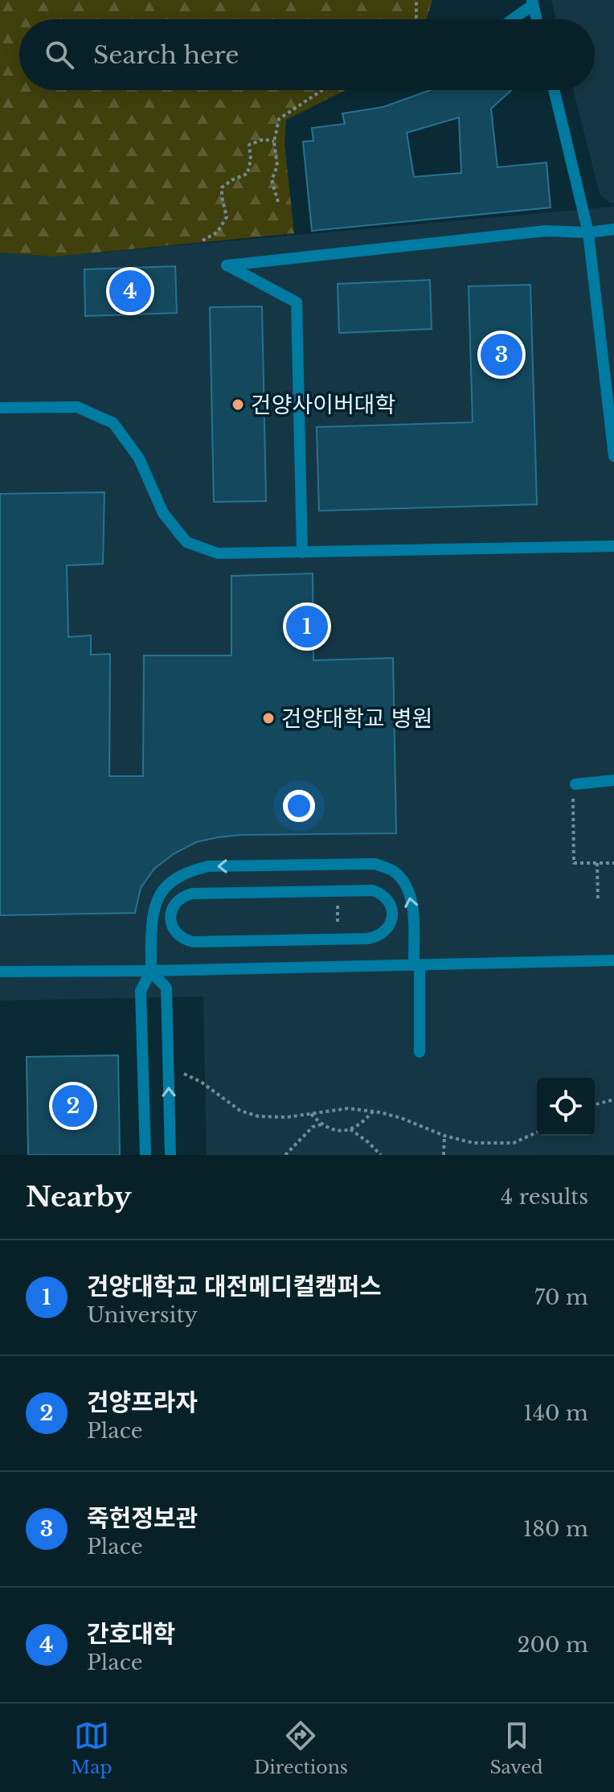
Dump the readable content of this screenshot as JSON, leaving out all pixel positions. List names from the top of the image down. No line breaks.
{"places":["건양사이버대학","건양대학교 병원"],"page":{"search":"Search here","pins":["4","3","1","2"],"heading":["Nearby","4 results"],"list":[{"mark":"1","name":"건양대학교 대전메디컬캠퍼스","note":"University","value":"70 m"},{"mark":"2","name":"건양프라자","note":"Place","value":"140 m"},{"mark":"3","name":"죽헌정보관","note":"Place","value":"180 m"},{"mark":"4","name":"간호대학","note":"Place","value":"200 m"}],"nav":["Map","Directions","Saved"]}}
